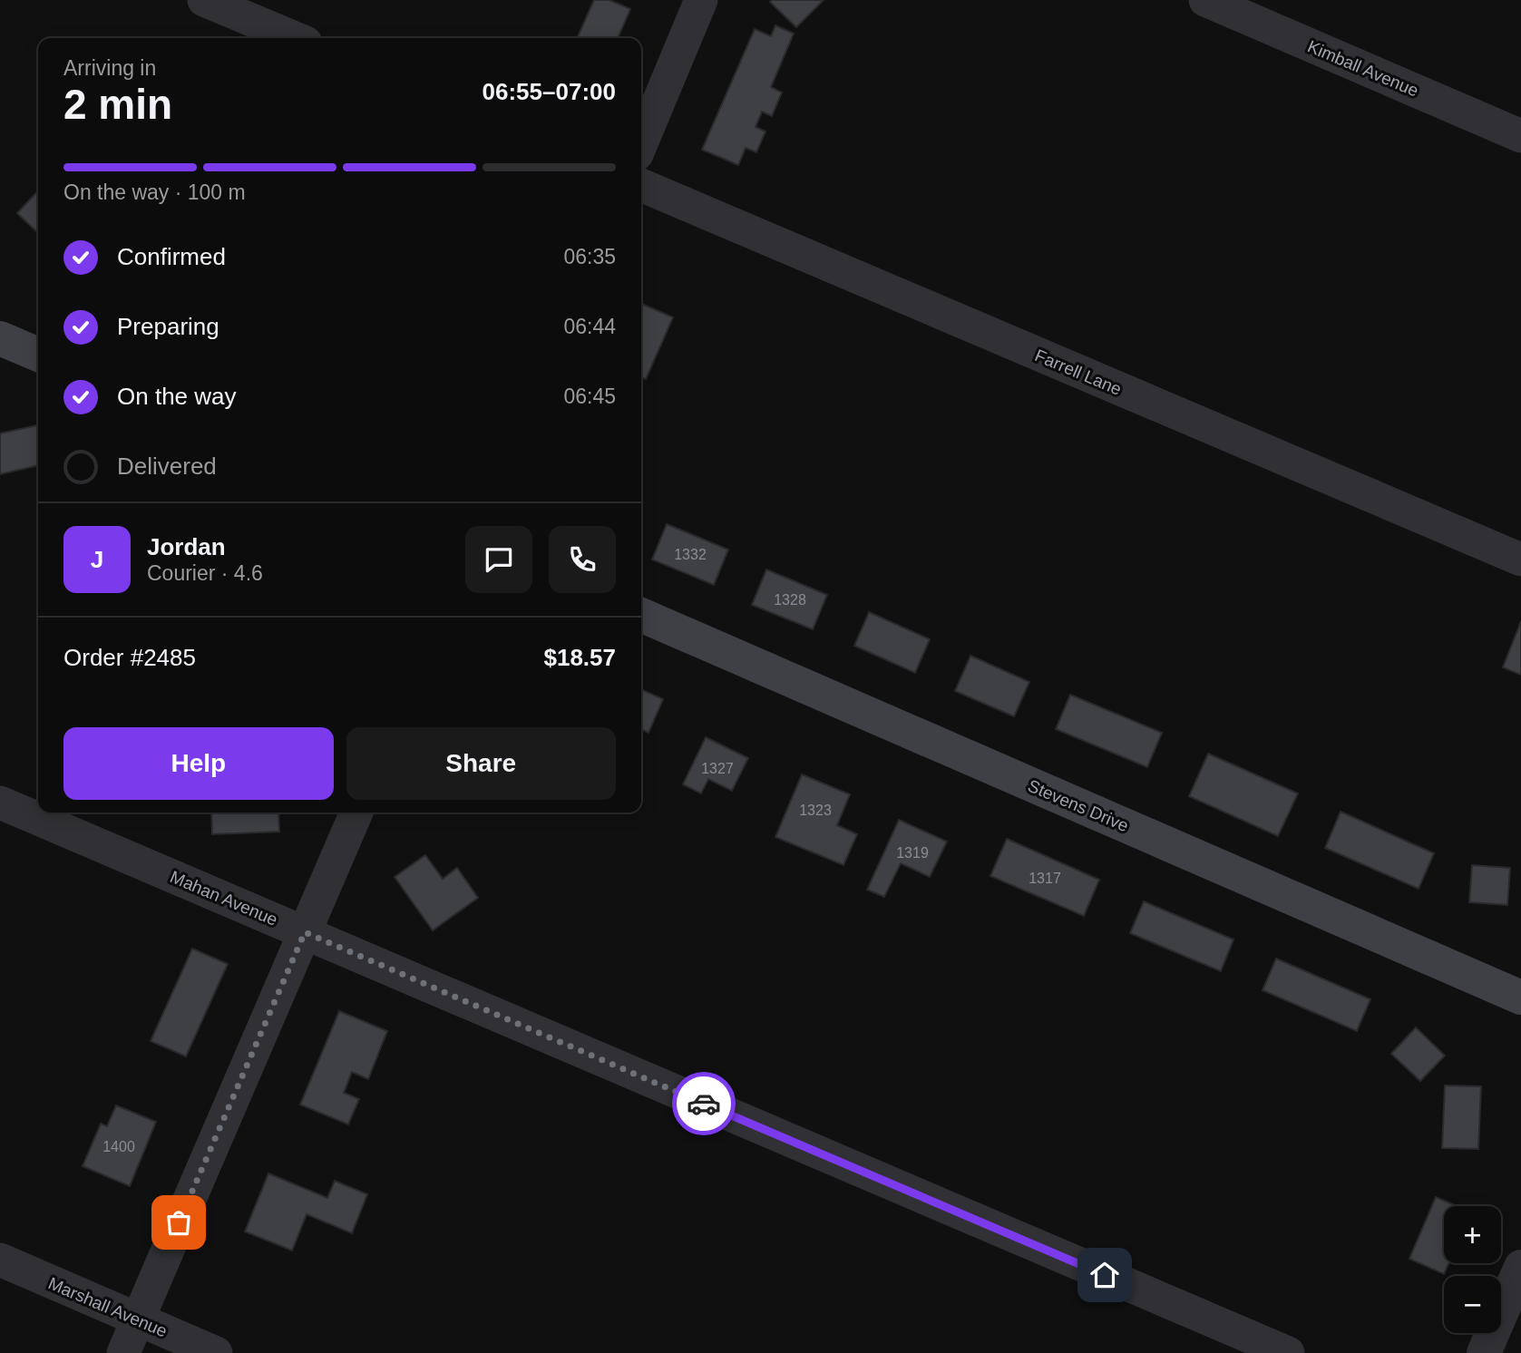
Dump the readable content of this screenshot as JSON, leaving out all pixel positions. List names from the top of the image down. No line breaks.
{"streets":{"main road":["Stevens Drive"],"street":["Kimball Avenue","Farrell Lane","Mahan Avenue","Marshall Avenue"]},"house_numbers":["1332","1328","1327","1323","1319","1317","1400"],"page":{"heading":["2 min","Arriving in","06:55–07:00"],"panel":["Jordan","Courier · 4.6","Order #2485","$18.57"],"bar":"On the way · 100 m","list":[["Confirmed","06:35"],["Preparing","06:44"],["On the way","06:45"],"Delivered"],"round":"J","buttons":["Help","Share"],"map_buttons":["+","−"]}}
